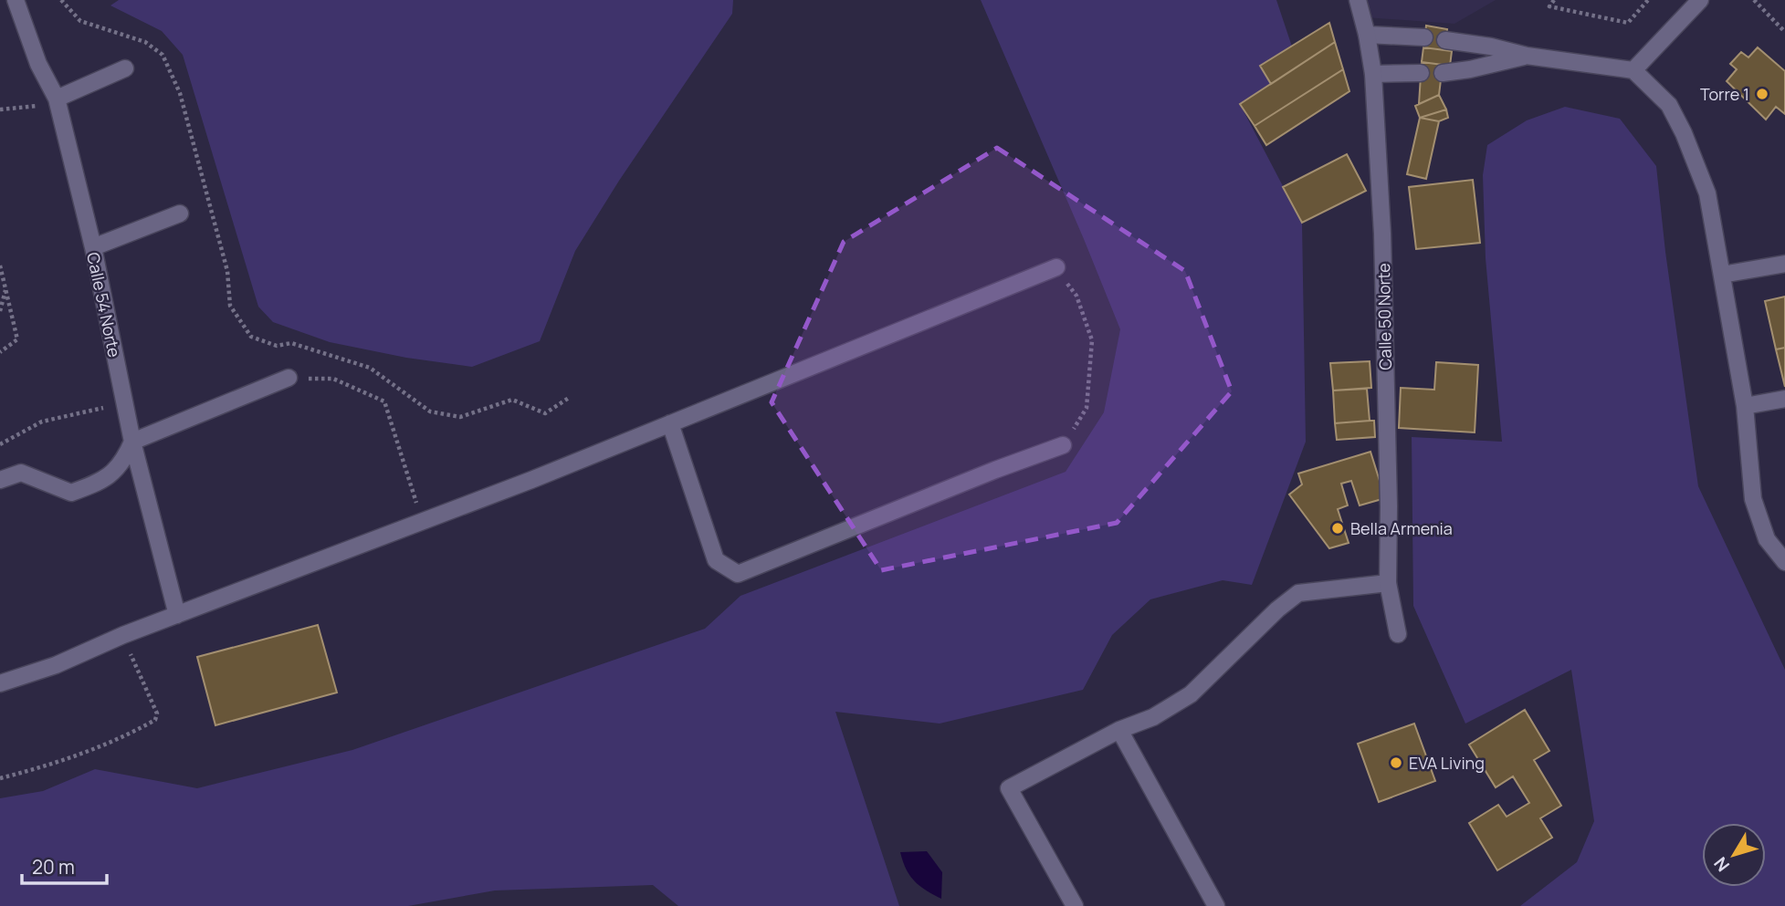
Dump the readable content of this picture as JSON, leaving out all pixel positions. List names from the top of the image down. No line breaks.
{"streets":{"street":["Calle 54 Norte","Calle 50 Norte"]},"places":["Torre 1","Bella Armenia","EVA Living"],"scale_bar":"20 m","north":"bottom left"}
